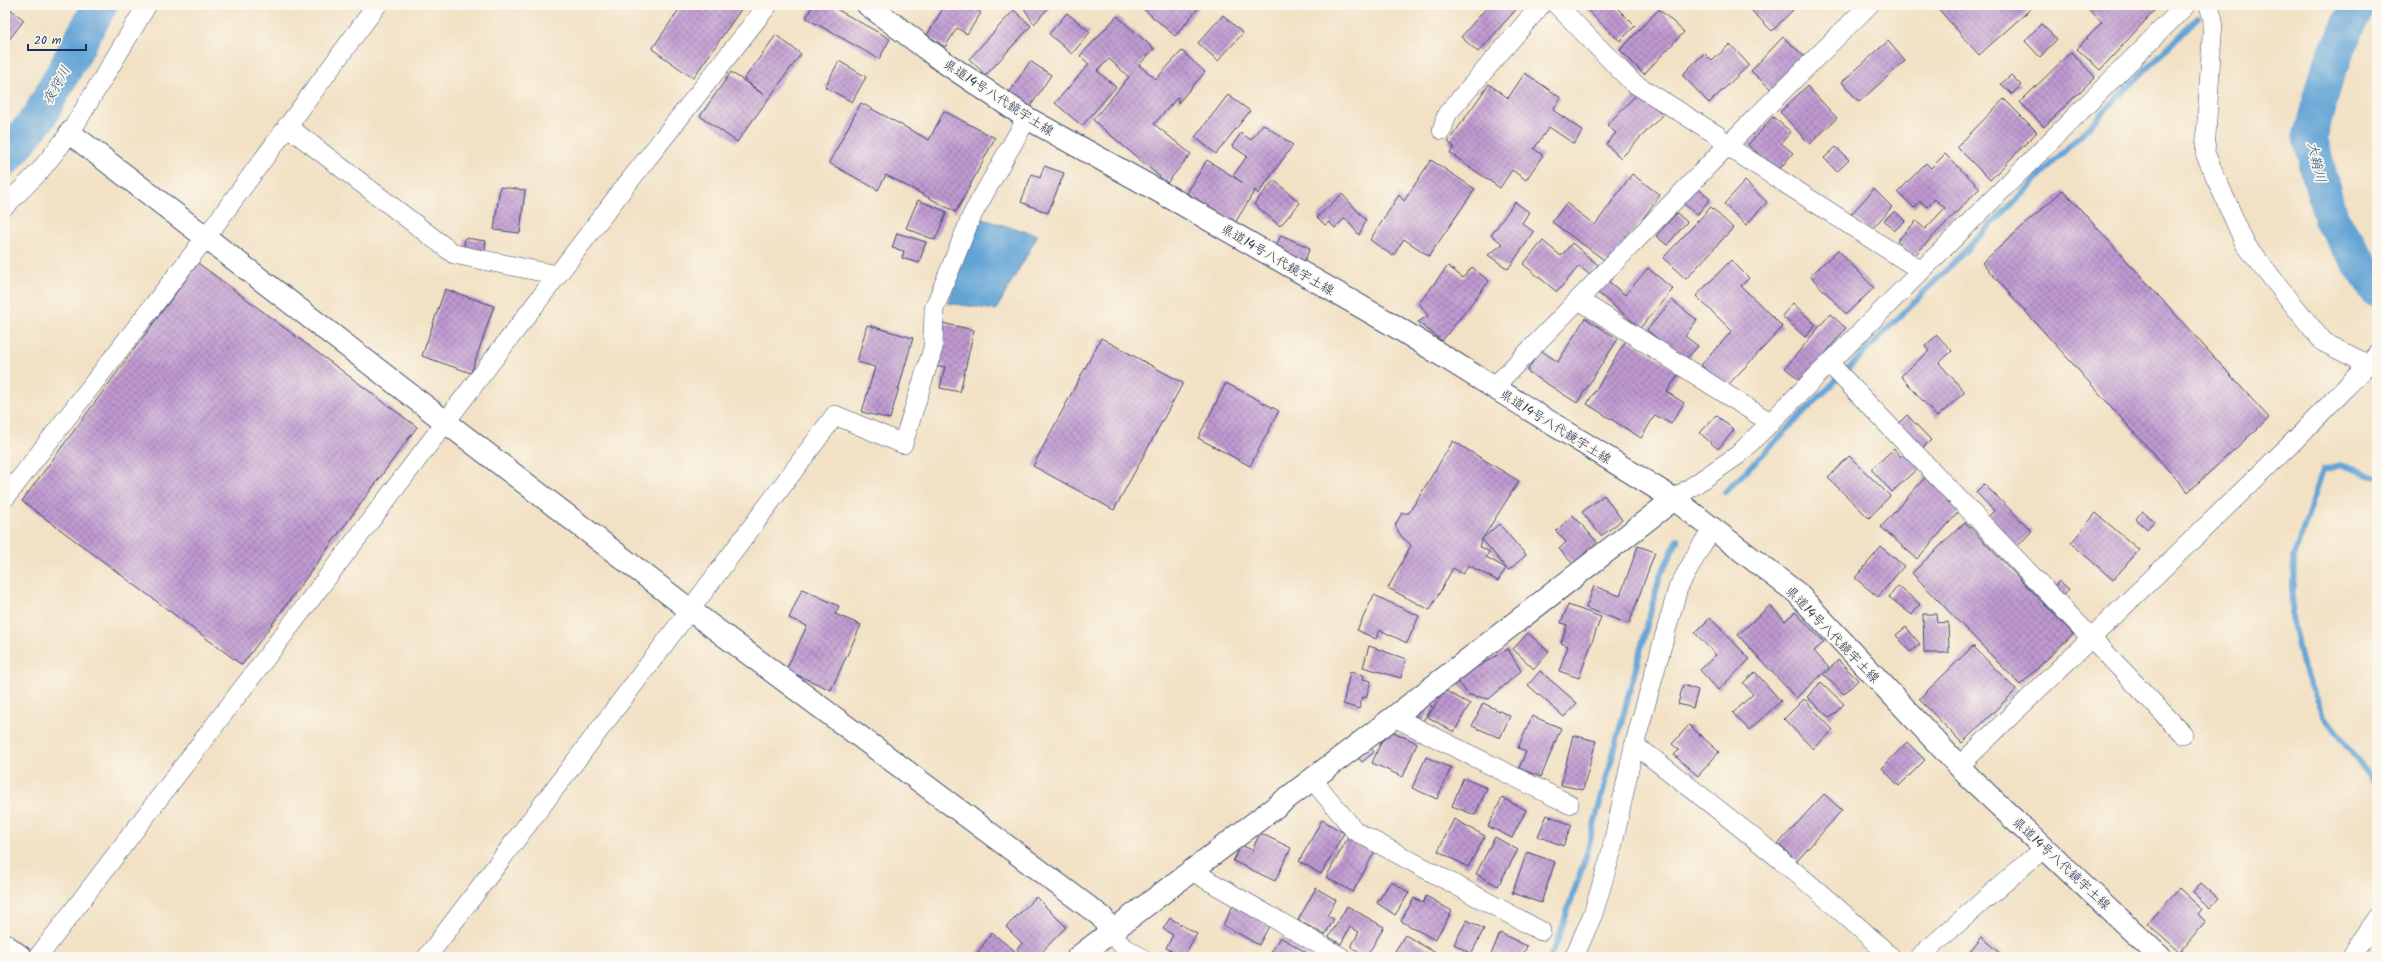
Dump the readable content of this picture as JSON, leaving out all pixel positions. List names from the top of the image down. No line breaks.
{"streets":{"street":["県道14号八代鏡宇土線"]},"water":["夜狩川","大鞘川"],"scale_bar":"20 m"}
